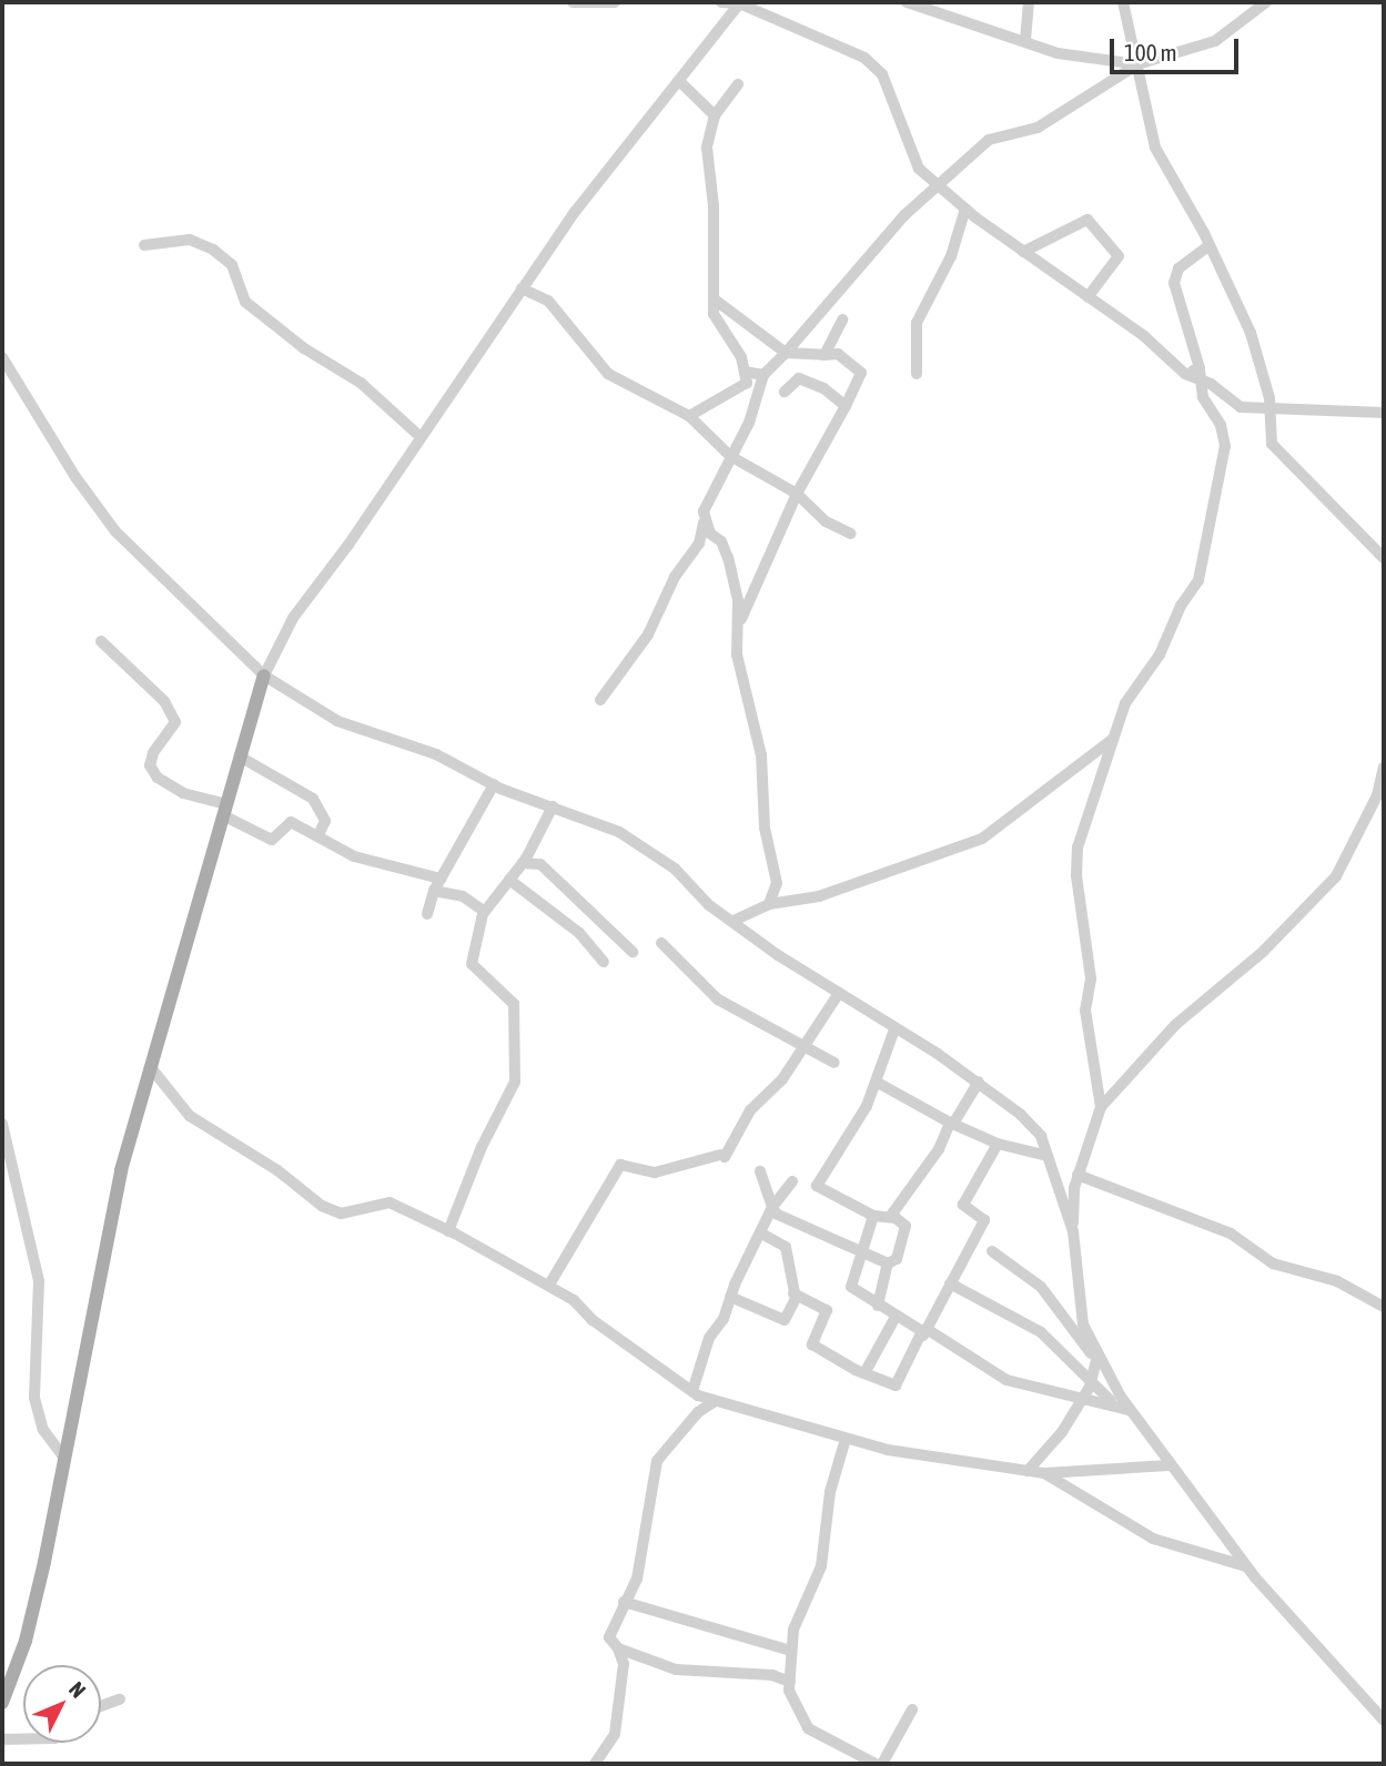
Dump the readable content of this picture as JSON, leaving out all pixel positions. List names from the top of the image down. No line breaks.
{"scale_bar":"100 m","north":"top right"}
